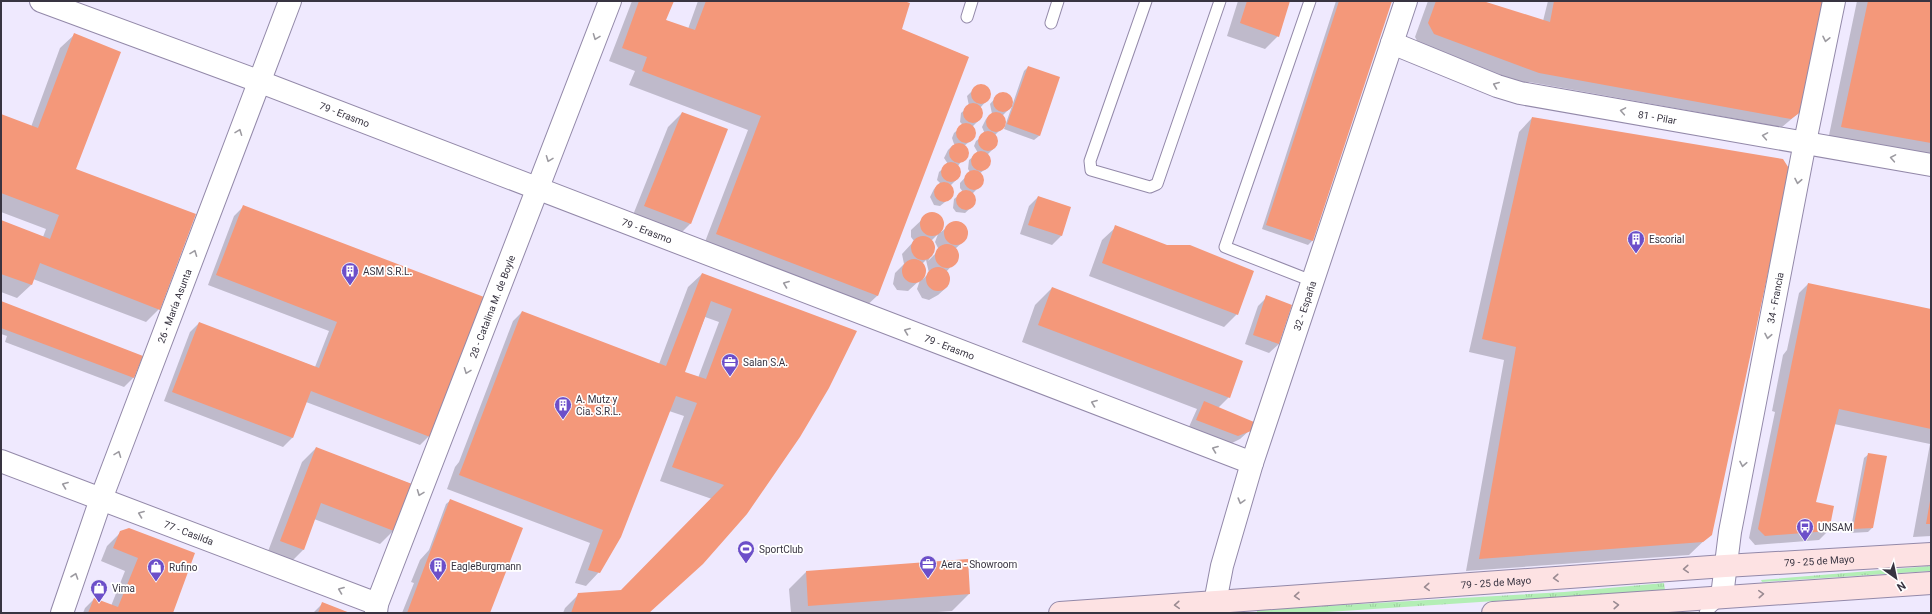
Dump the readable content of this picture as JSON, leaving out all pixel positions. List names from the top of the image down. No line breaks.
{"streets":{"main road":["79 - 25 de Mayo"],"street":["79 - Erasmo","81 - Pilar","34 - Francia","26 - María Asunta","32 - España","28 - Catalina M. de Boyle","77 - Casilda"]},"crossings":[["79 - Erasmo","26 - María Asunta"],["79 - Erasmo","32 - España"],["79 - Erasmo","28 - Catalina M. de Boyle"],["81 - Pilar","34 - Francia"],["81 - Pilar","32 - España"],["34 - Francia","79 - 25 de Mayo"],["26 - María Asunta","77 - Casilda"],["32 - España","79 - 25 de Mayo"],["28 - Catalina M. de Boyle","77 - Casilda"]],"one_way":["79 - Erasmo","81 - Pilar","34 - Francia","26 - María Asunta","28 - Catalina M. de Boyle","77 - Casilda"],"places":{"building":["Escorial","ASM S.R.L.","A. Mutz y Cia. S.R.L.","EagleBurgmann"],"office":["Salan S.A.","Aera - Showroom"],"bus stop":["UNSAM"],"sports":["SportClub"],"shop":["Rufino","Vima"]},"north":"bottom right"}
